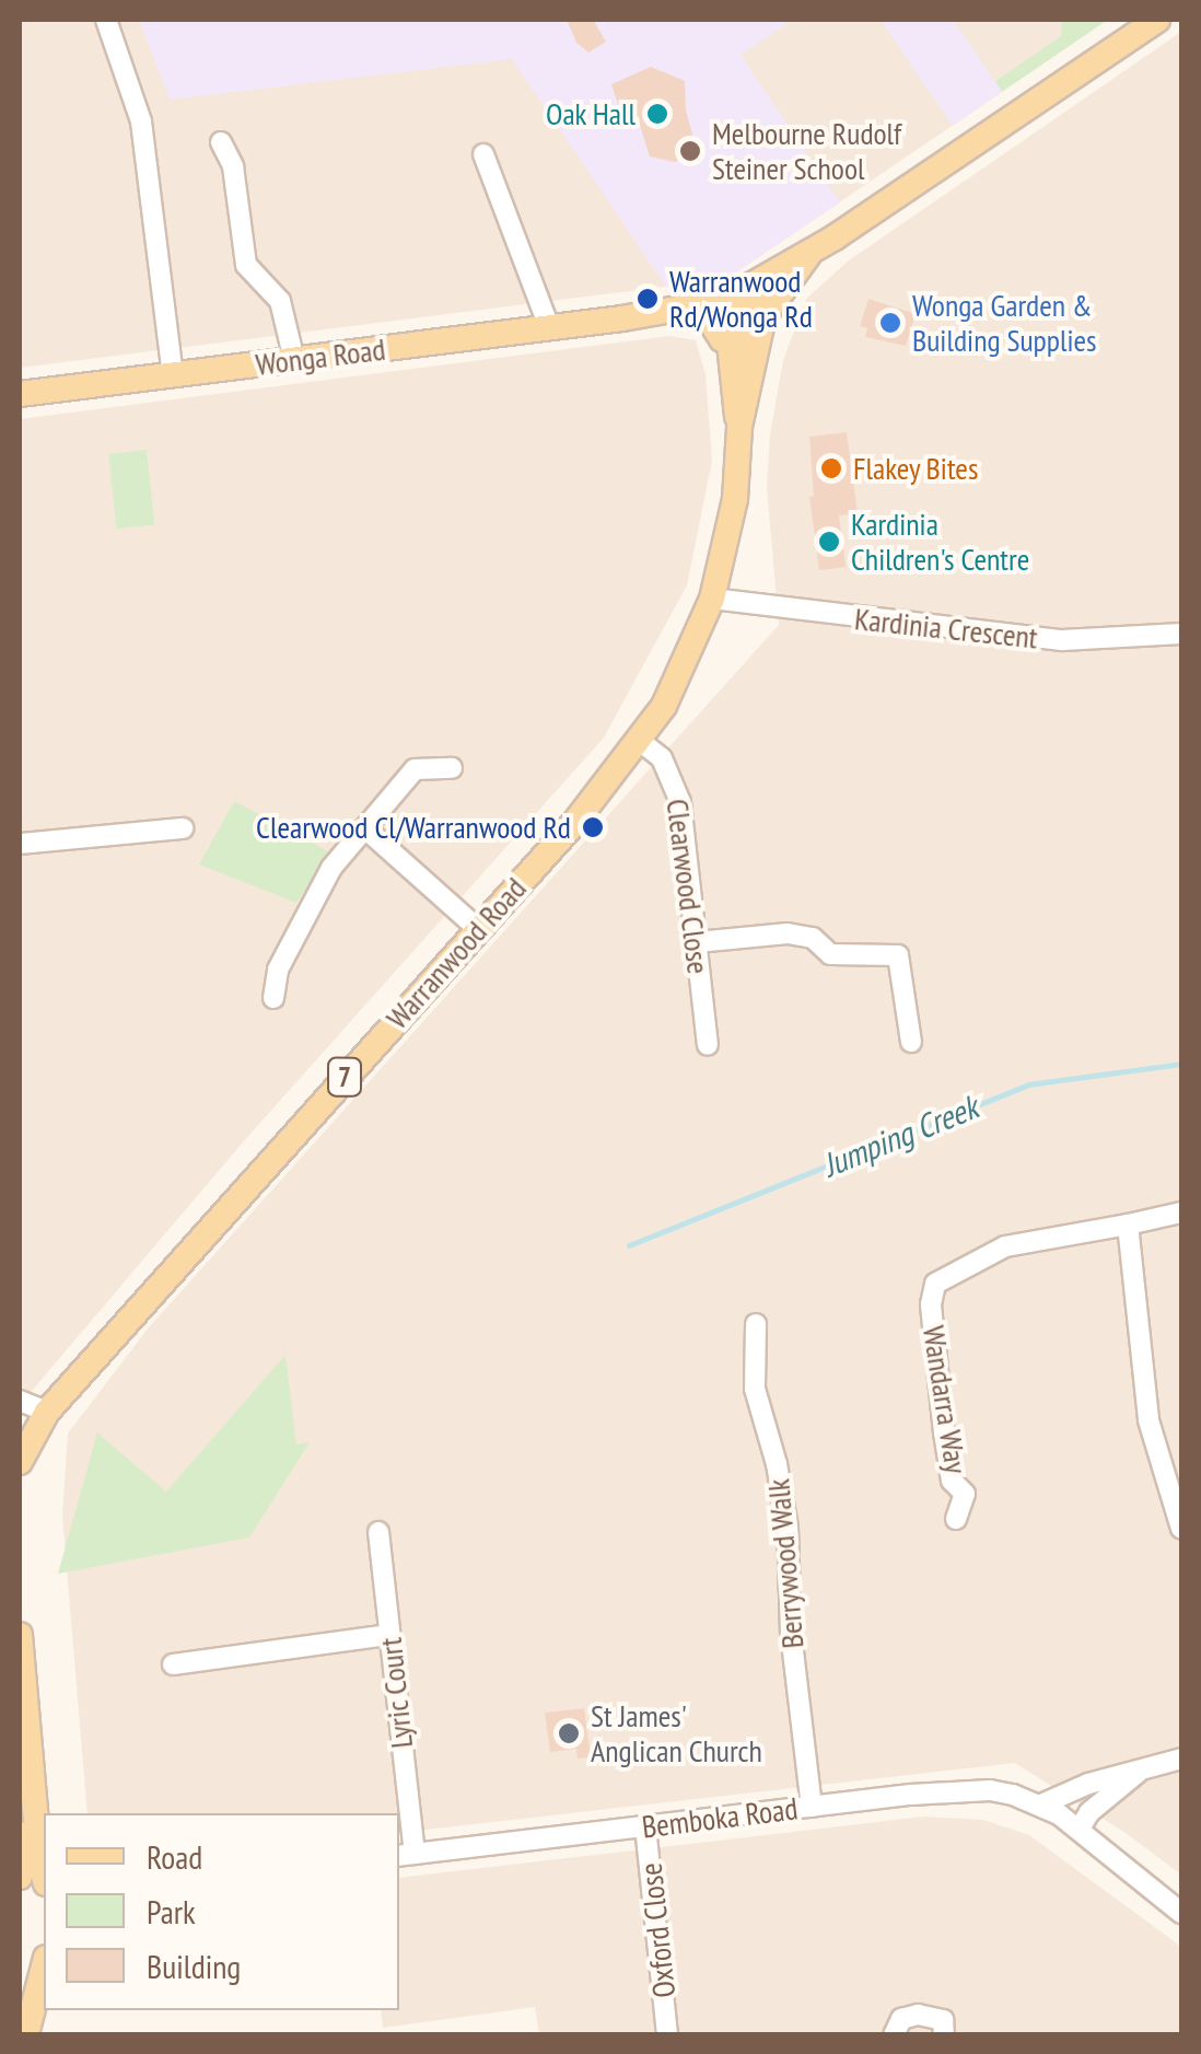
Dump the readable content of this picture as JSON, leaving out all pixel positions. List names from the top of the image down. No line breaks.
{"streets":{"main road":["Wonga Road","Warranwood Road","7"],"street":["Kardinia Crescent","Clearwood Close","Wandarra Way","Berrywood Walk","Lyric Court","Bemboka Road","Oxford Close"]},"crossings":[["Wonga Road","Warranwood Road"],["Wonga Road","7"],["Kardinia Crescent","Warranwood Road"],["Clearwood Close","Warranwood Road"],["Warranwood Road","7"],["Berrywood Walk","Bemboka Road"],["Lyric Court","Bemboka Road"],["Bemboka Road","Oxford Close"]],"water":["Jumping Creek"],"places":["Oak Hall","Melbourne Rudolf Steiner School","Warranwood Rd/Wonga Rd","Wonga Garden & Building Supplies","Flakey Bites","Kardinia Children's Centre","Clearwood Cl/Warranwood Rd","St James' Anglican Church"],"legend":["Road","Park","Building"]}
